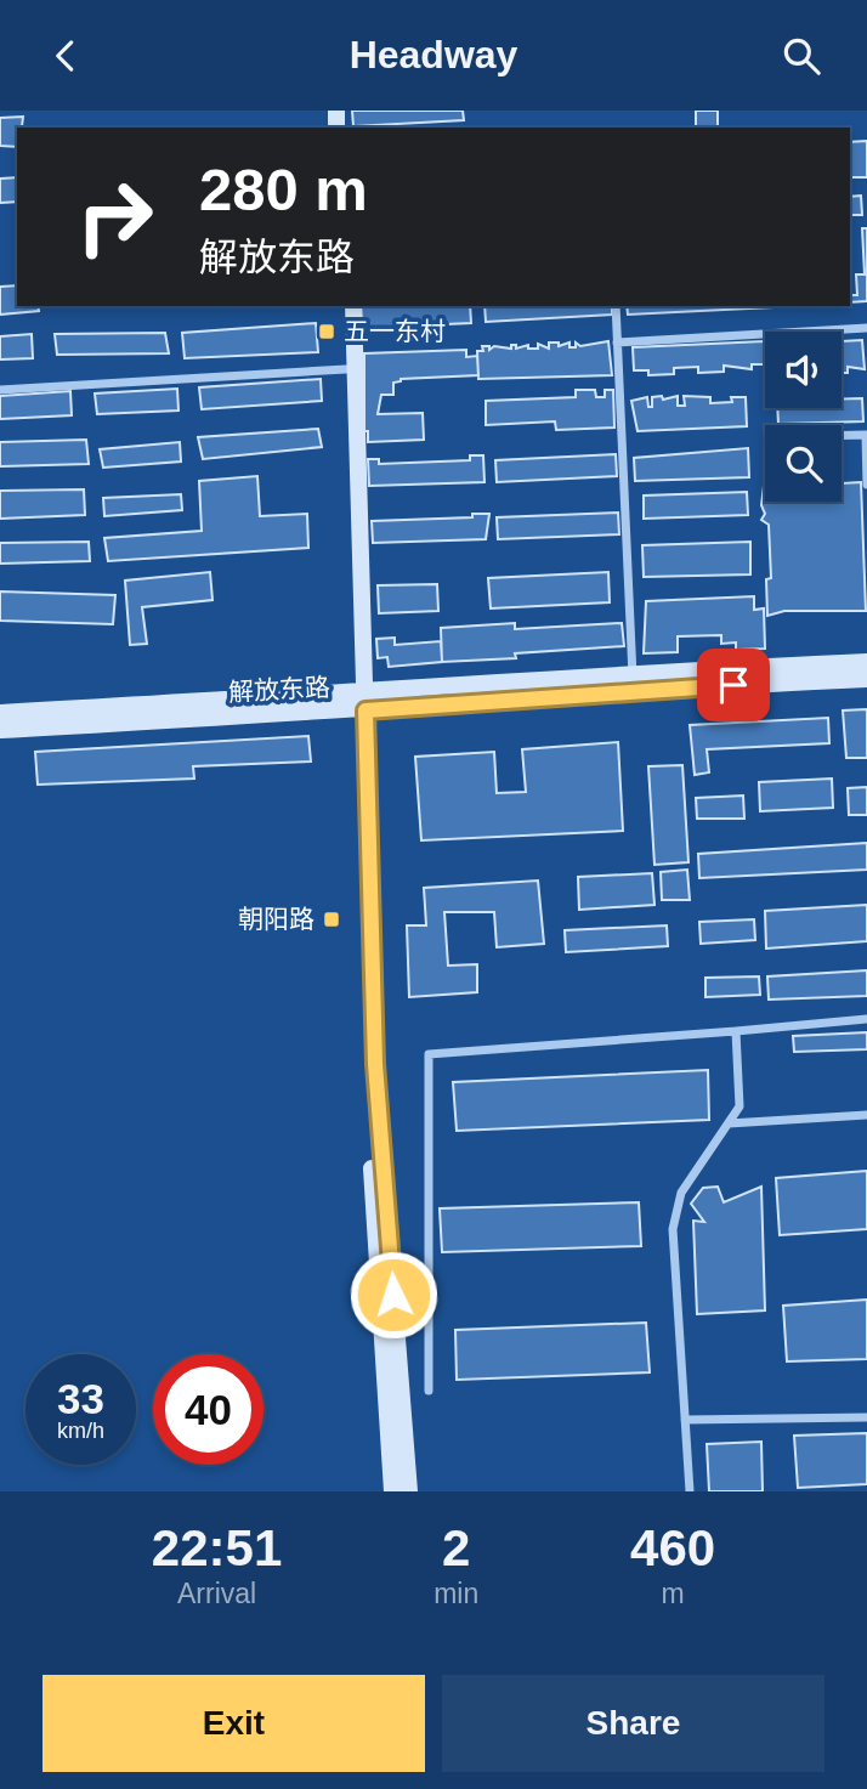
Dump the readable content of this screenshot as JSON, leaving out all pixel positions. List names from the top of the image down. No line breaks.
{"streets":{"street":["解放东路"]},"places":{"transit":["五一东村","朝阳路"]},"page":{"header":"Headway","turn":["280 m","解放东路"],"speed":"33 km/h","limit":"40","eta":["22:51","Arrival","2","min","460","m"],"buttons":["Exit","Share"]}}
